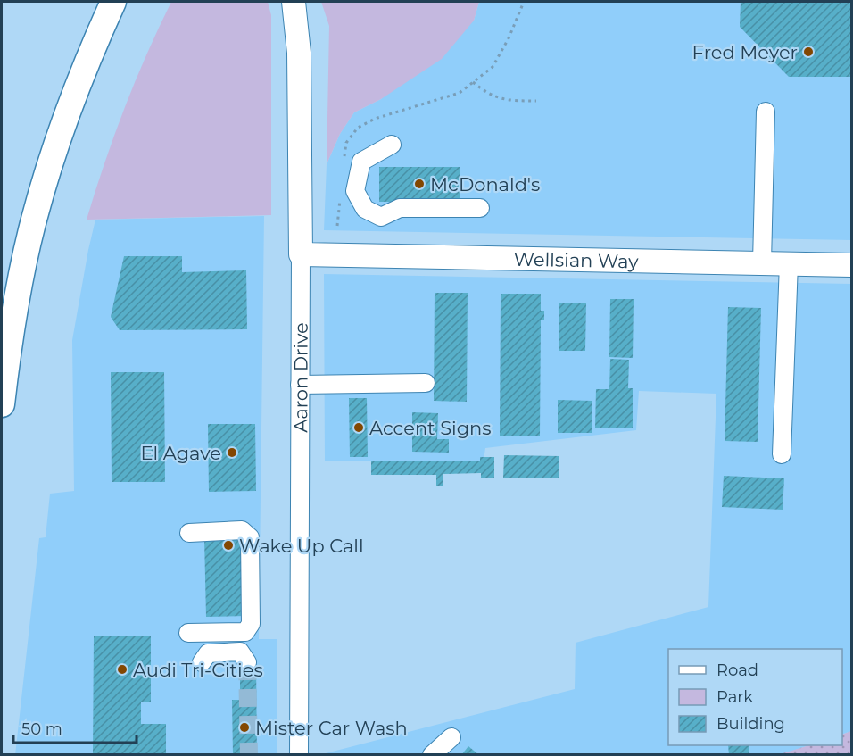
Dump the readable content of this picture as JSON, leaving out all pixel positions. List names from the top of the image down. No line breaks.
{"streets":{"main road":["Wellsian Way","Aaron Drive"]},"crossings":[["Wellsian Way","Aaron Drive"]],"places":["Fred Meyer","McDonald's","Accent Signs","El Agave","Wake Up Call","Audi Tri-Cities","Mister Car Wash"],"legend":["Road","Park","Building"],"scale_bar":"50 m"}
